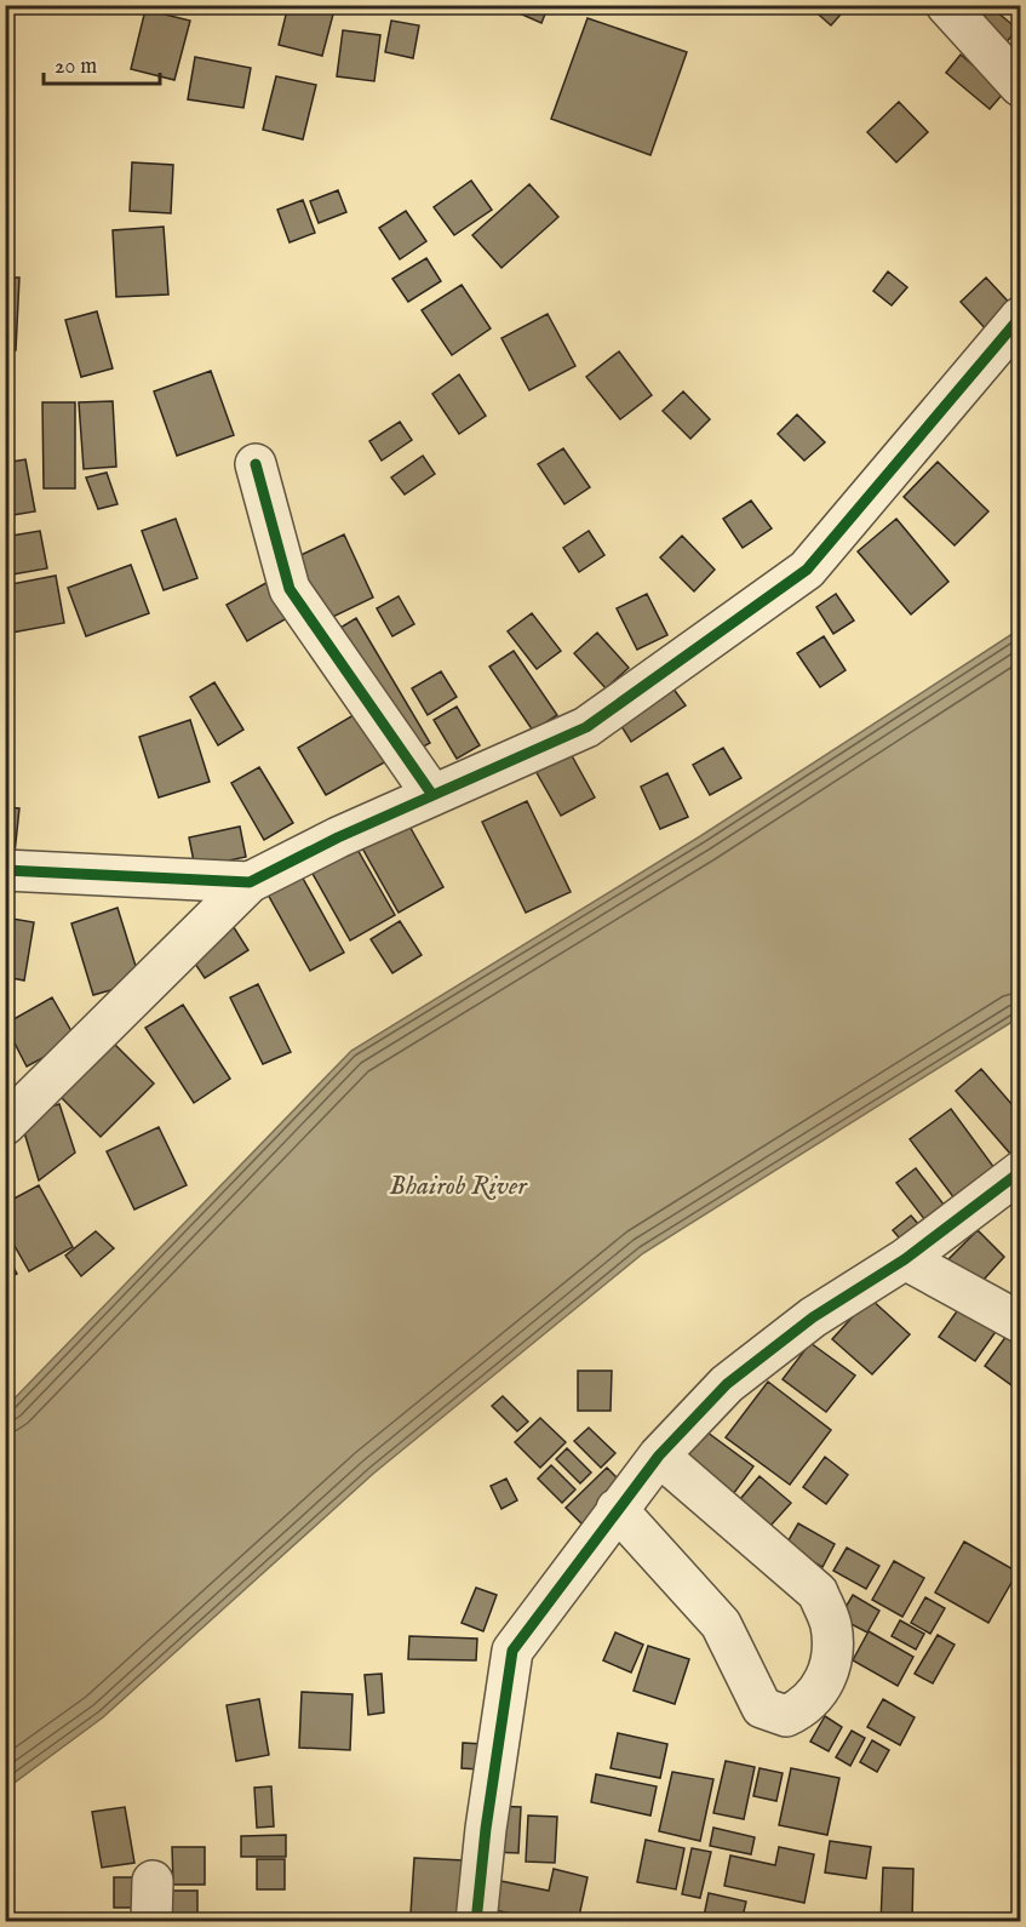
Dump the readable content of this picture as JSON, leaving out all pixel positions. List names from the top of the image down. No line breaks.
{"water":["Bhairob River"],"scale_bar":"20 m"}
